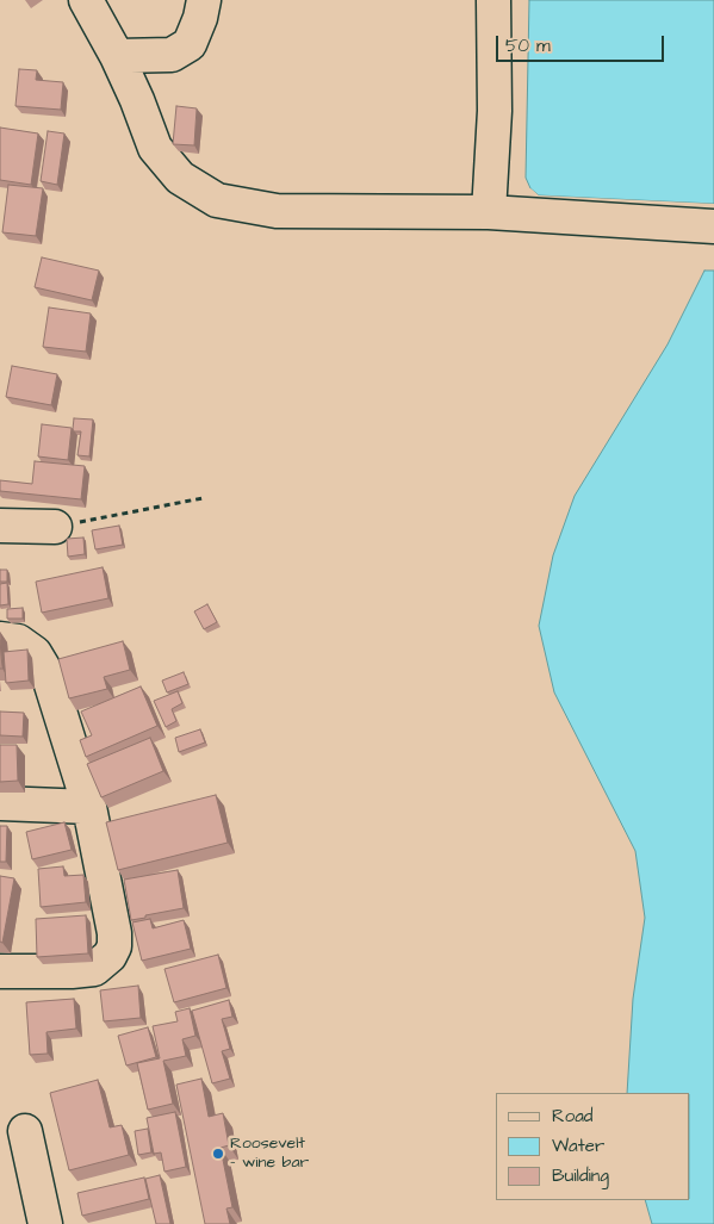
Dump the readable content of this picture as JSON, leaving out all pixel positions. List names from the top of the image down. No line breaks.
{"places":["Roosevelt - wine bar"],"legend":["Road","Water","Building"],"scale_bar":"50 m"}
